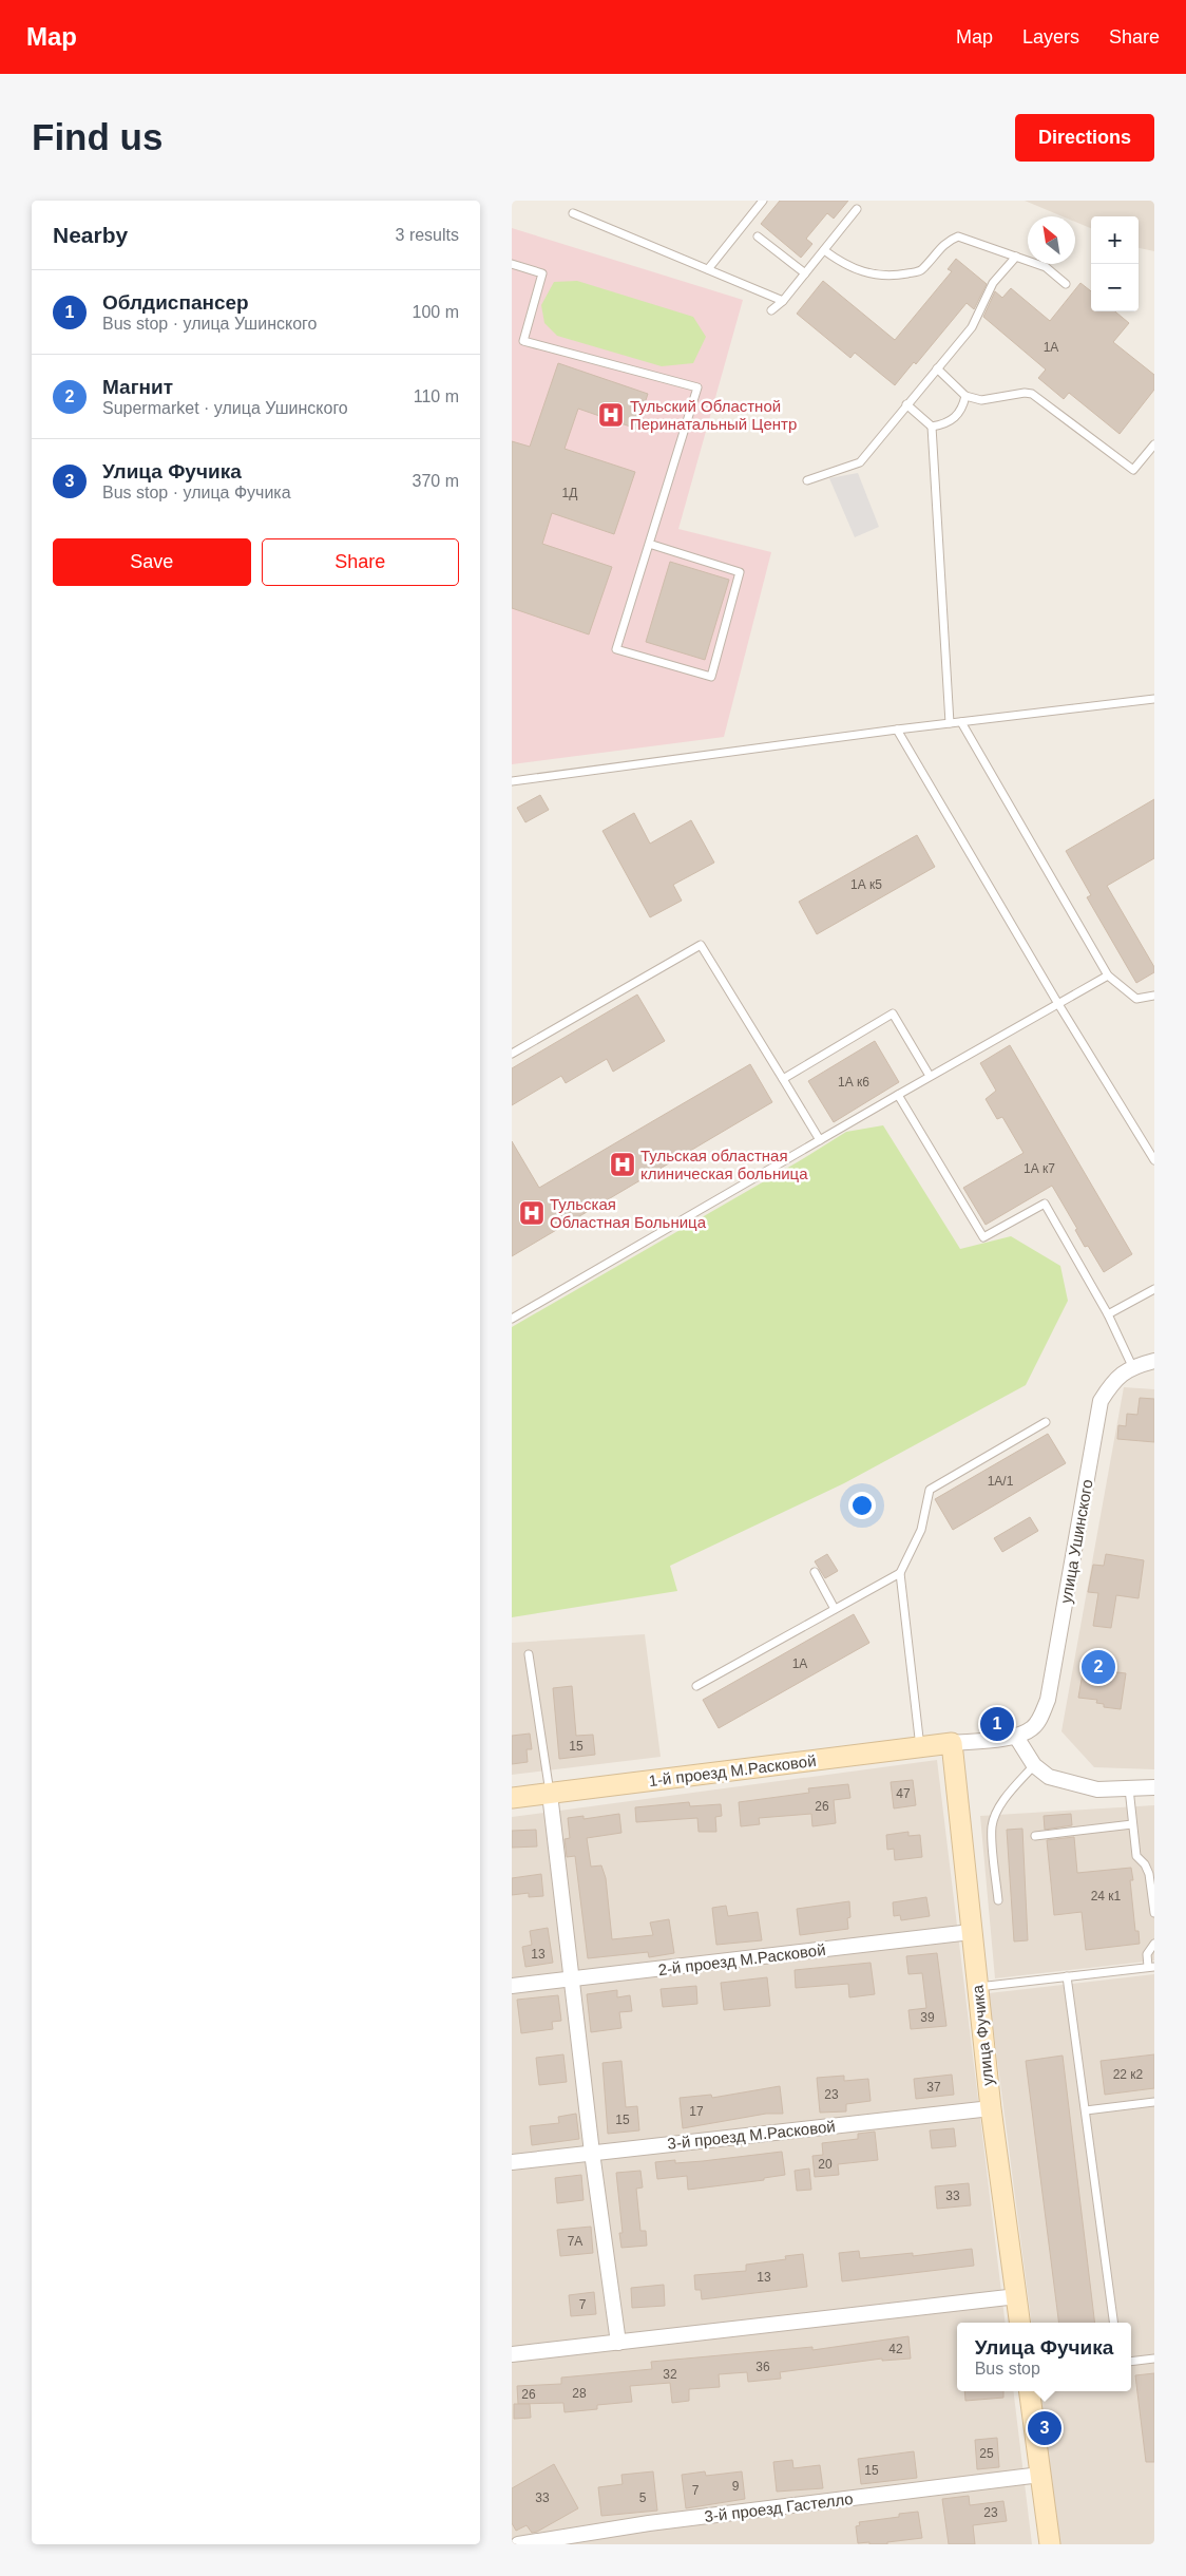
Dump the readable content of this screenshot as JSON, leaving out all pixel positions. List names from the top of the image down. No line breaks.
{"streets":{"street":["улица Ушинского","1-й проезд М.Расковой","2-й проезд М.Расковой","улица Фучика","3-й проезд М.Расковой","3-й проезд Гастелло"]},"crossings":[["улица Ушинского","1-й проезд М.Расковой"],["улица Ушинского","улица Фучика"],["1-й проезд М.Расковой","улица Фучика"],["2-й проезд М.Расковой","улица Фучика"],["улица Фучика","3-й проезд М.Расковой"]],"places":{"hospital":["Тульский Областной Перинатальный Центр","Тульская областная клиническая больница","Тульская Областная Больница"]},"house_numbers":["1А","1Д","1А к5","1А к6","1А к7","1А/1","1А","15","47","26","24 к1","13","39","22 к2","37","23","17","15","20","33","7А","13","7","42","36","32","28","26","25","15","9","7","33","5","23"],"north":"top left","page":{"header":"Map","nav":["Map","Layers","Share"],"buttons":["Directions",["Save","Share"]],"title":"Find us","heading":["Nearby","3 results"],"map_buttons":["+","−"],"list":[{"mark":"1","name":"Облдиспансер","note":"Bus stop · улица Ушинского","value":"100 m"},{"mark":"2","name":"Магнит","note":"Supermarket · улица Ушинского","value":"110 m"},{"mark":"3","name":"Улица Фучика","note":"Bus stop · улица Фучика","value":"370 m"}],"pins":["2","1","3"],"popup":["Улица Фучика","Bus stop"]}}
